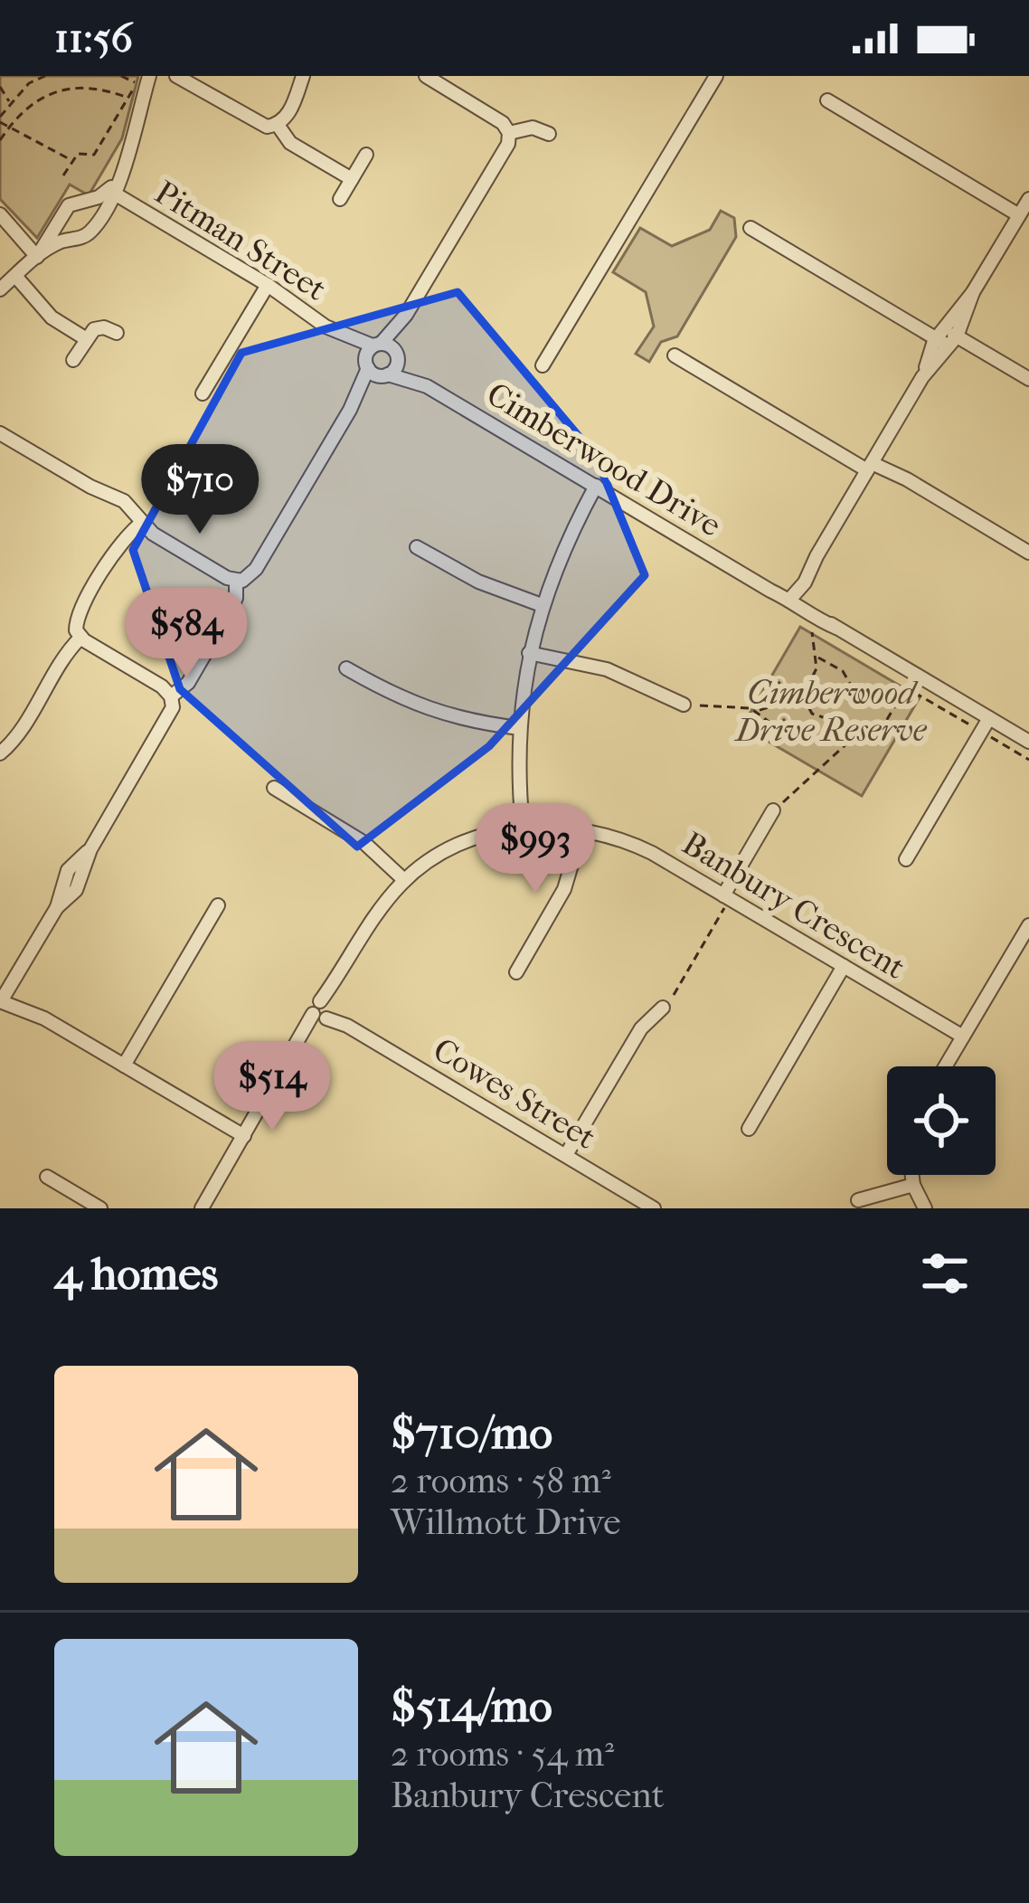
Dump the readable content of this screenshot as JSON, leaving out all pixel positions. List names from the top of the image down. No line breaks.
{"streets":{"street":["Pitman Street","Cimberwood Drive","Banbury Crescent","Cowes Street"]},"crossings":[["Pitman Street","Cimberwood Drive"],["Banbury Crescent","Cowes Street"]],"parks":["Cimberwood Drive Reserve"],"page":{"status":"11:56","price":["$710","$584","$993","$514"],"heading":"4 homes","list":[{"name":"$710/mo","note":"2 rooms · 58 m² · Willmott Drive"},{"name":"$514/mo","note":"2 rooms · 54 m² · Banbury Crescent"}]}}
